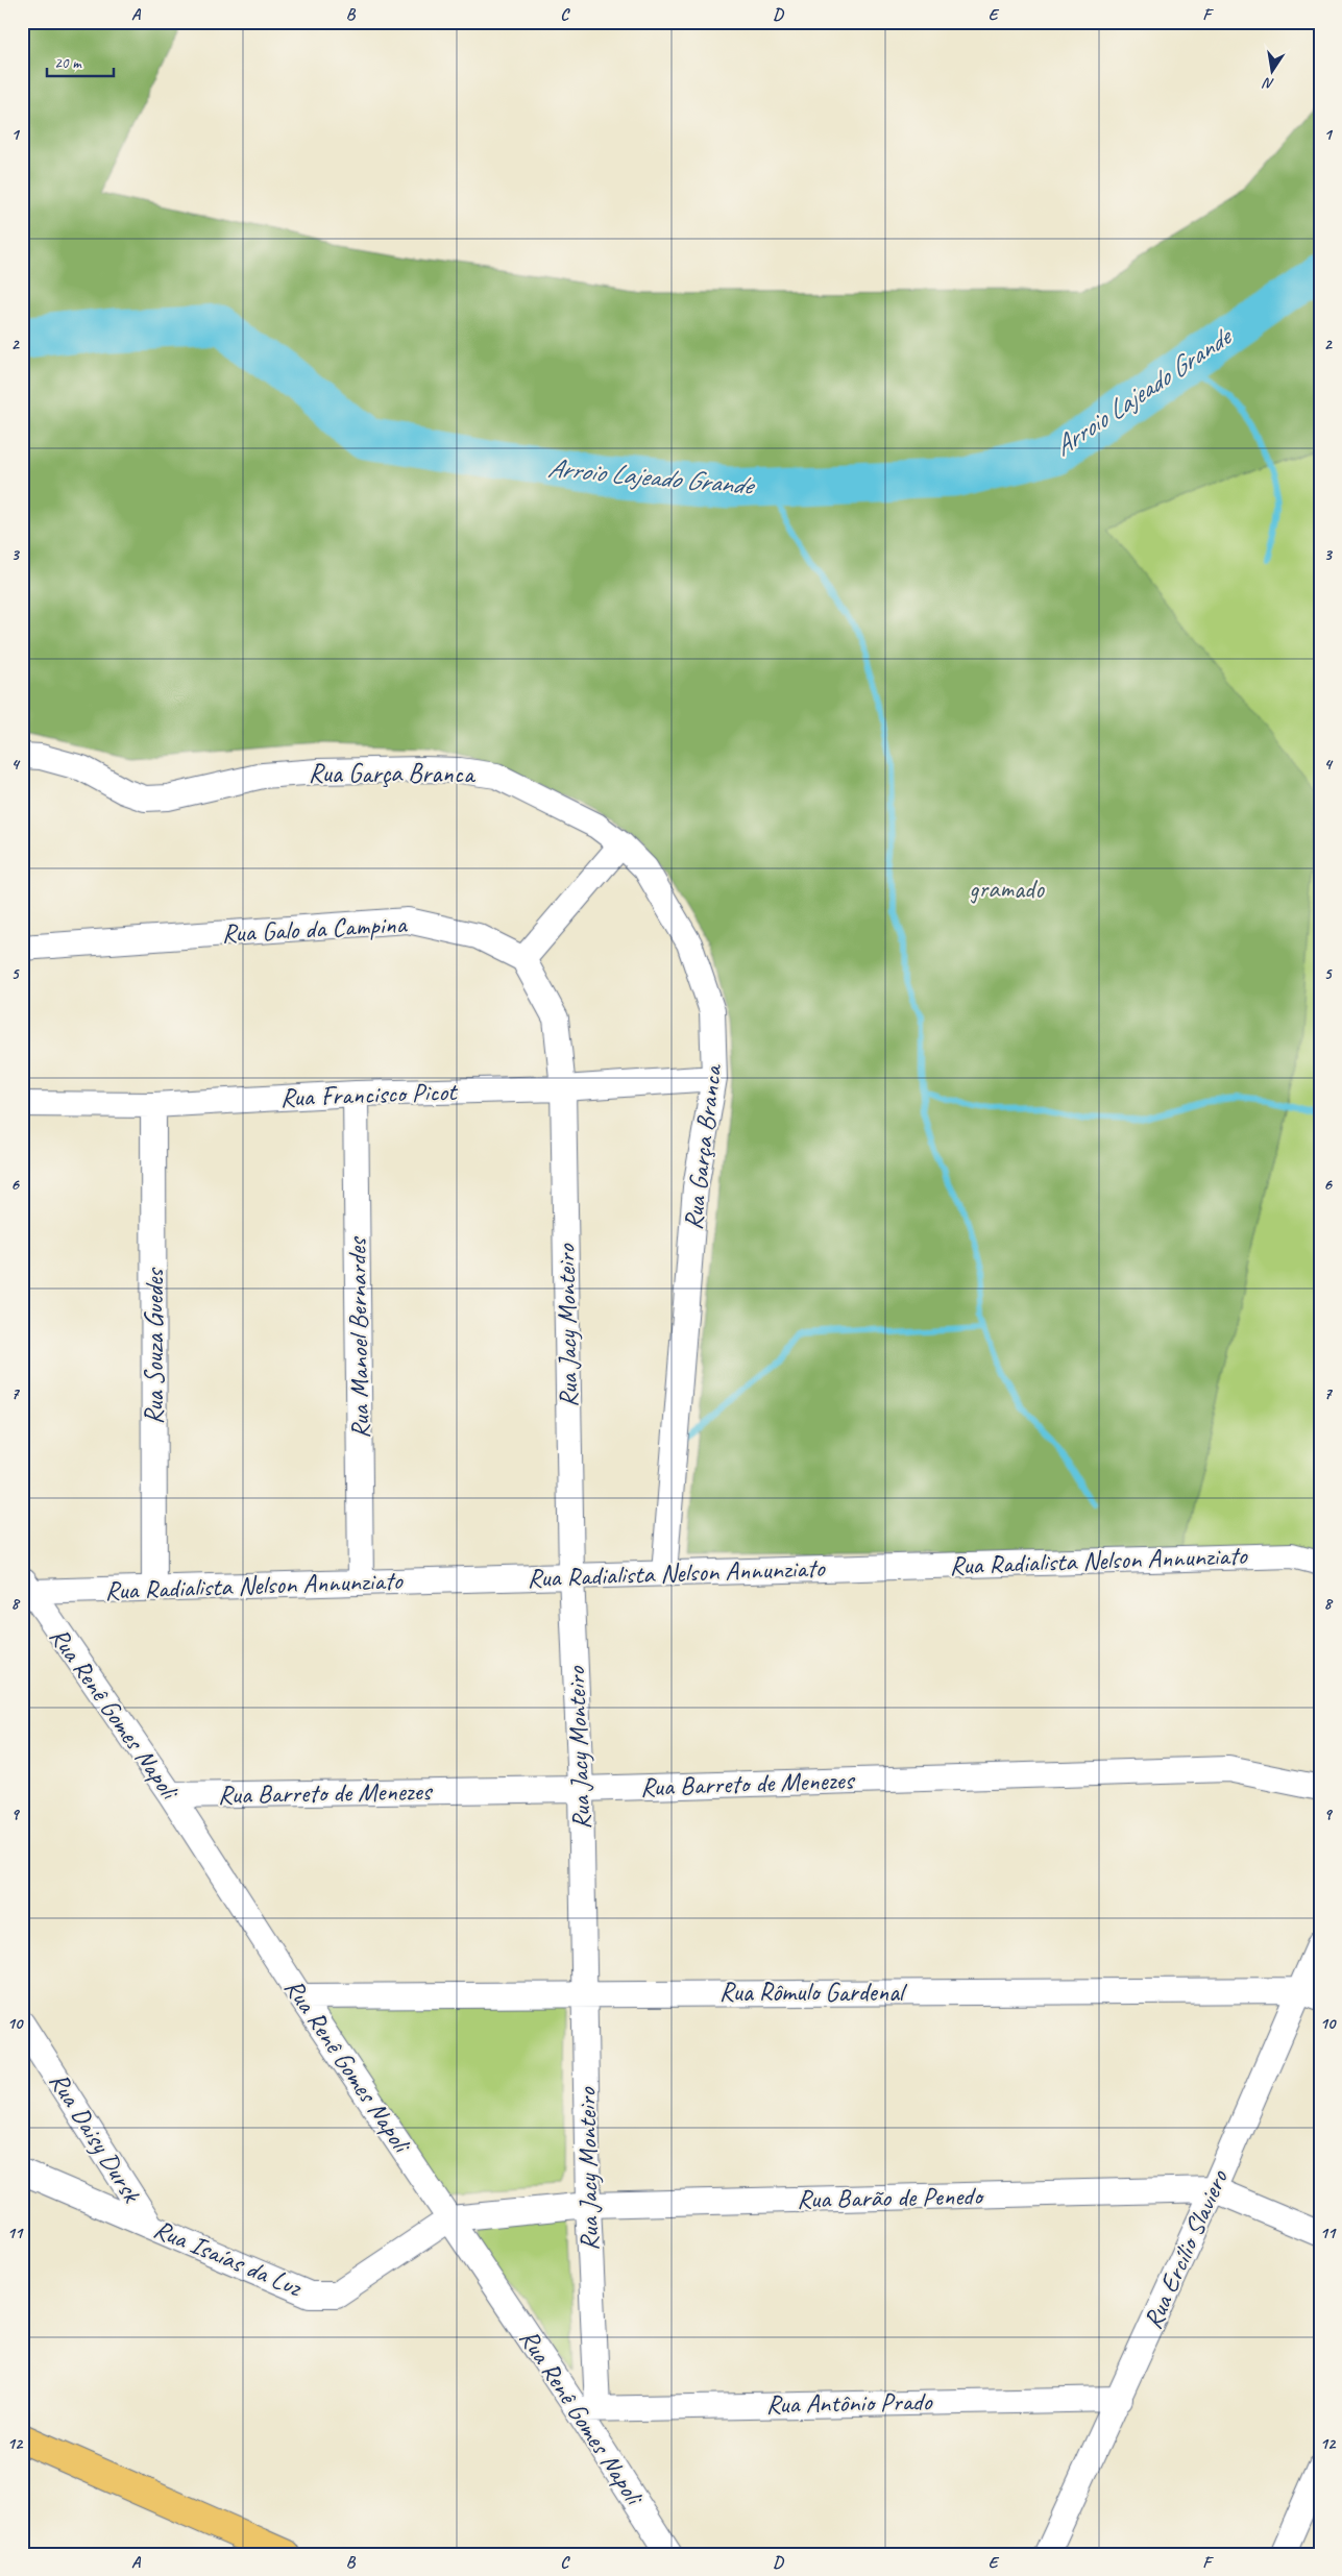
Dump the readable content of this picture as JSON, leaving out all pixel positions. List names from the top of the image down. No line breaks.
{"streets":{"street":["Rua Garça Branca","Rua Galo da Campina","Rua Francisco Picot","Rua Jacy Monteiro","Rua Manoel Bernardes","Rua Souza Guedes","Rua Radialista Nelson Annunziato","Rua Renê Gomes Napoli","Rua Barreto de Menezes","Rua Rômulo Gardenal","Rua Daisy Dursk","Rua Barão de Penedo","Rua Ercílio Slaviero","Rua Isaías da Luz","Rua Antônio Prado"]},"crossings":[["Rua Garça Branca","Rua Francisco Picot"],["Rua Garça Branca","Rua Radialista Nelson Annunziato"],["Rua Francisco Picot","Rua Jacy Monteiro"],["Rua Francisco Picot","Rua Manoel Bernardes"],["Rua Francisco Picot","Rua Souza Guedes"],["Rua Jacy Monteiro","Rua Radialista Nelson Annunziato"],["Rua Jacy Monteiro","Rua Renê Gomes Napoli"],["Rua Jacy Monteiro","Rua Barreto de Menezes"],["Rua Jacy Monteiro","Rua Rômulo Gardenal"],["Rua Jacy Monteiro","Rua Barão de Penedo"],["Rua Jacy Monteiro","Rua Antônio Prado"],["Rua Manoel Bernardes","Rua Radialista Nelson Annunziato"],["Rua Souza Guedes","Rua Radialista Nelson Annunziato"],["Rua Radialista Nelson Annunziato","Rua Renê Gomes Napoli"],["Rua Renê Gomes Napoli","Rua Barreto de Menezes"],["Rua Renê Gomes Napoli","Rua Rômulo Gardenal"],["Rua Renê Gomes Napoli","Rua Barão de Penedo"],["Rua Renê Gomes Napoli","Rua Isaías da Luz"],["Rua Renê Gomes Napoli","Rua Antônio Prado"],["Rua Rômulo Gardenal","Rua Ercílio Slaviero"],["Rua Daisy Dursk","Rua Isaías da Luz"],["Rua Barão de Penedo","Rua Ercílio Slaviero"],["Rua Barão de Penedo","Rua Isaías da Luz"],["Rua Ercílio Slaviero","Rua Antônio Prado"]],"water":["Arroio Lajeado Grande"],"parks":["gramado"],"scale_bar":"20 m","north":"bottom","grid":{"columns":["A","B","C","D","E","F"],"rows":["1","2","3","4","5","6","7","8","9","10","11","12"]}}
